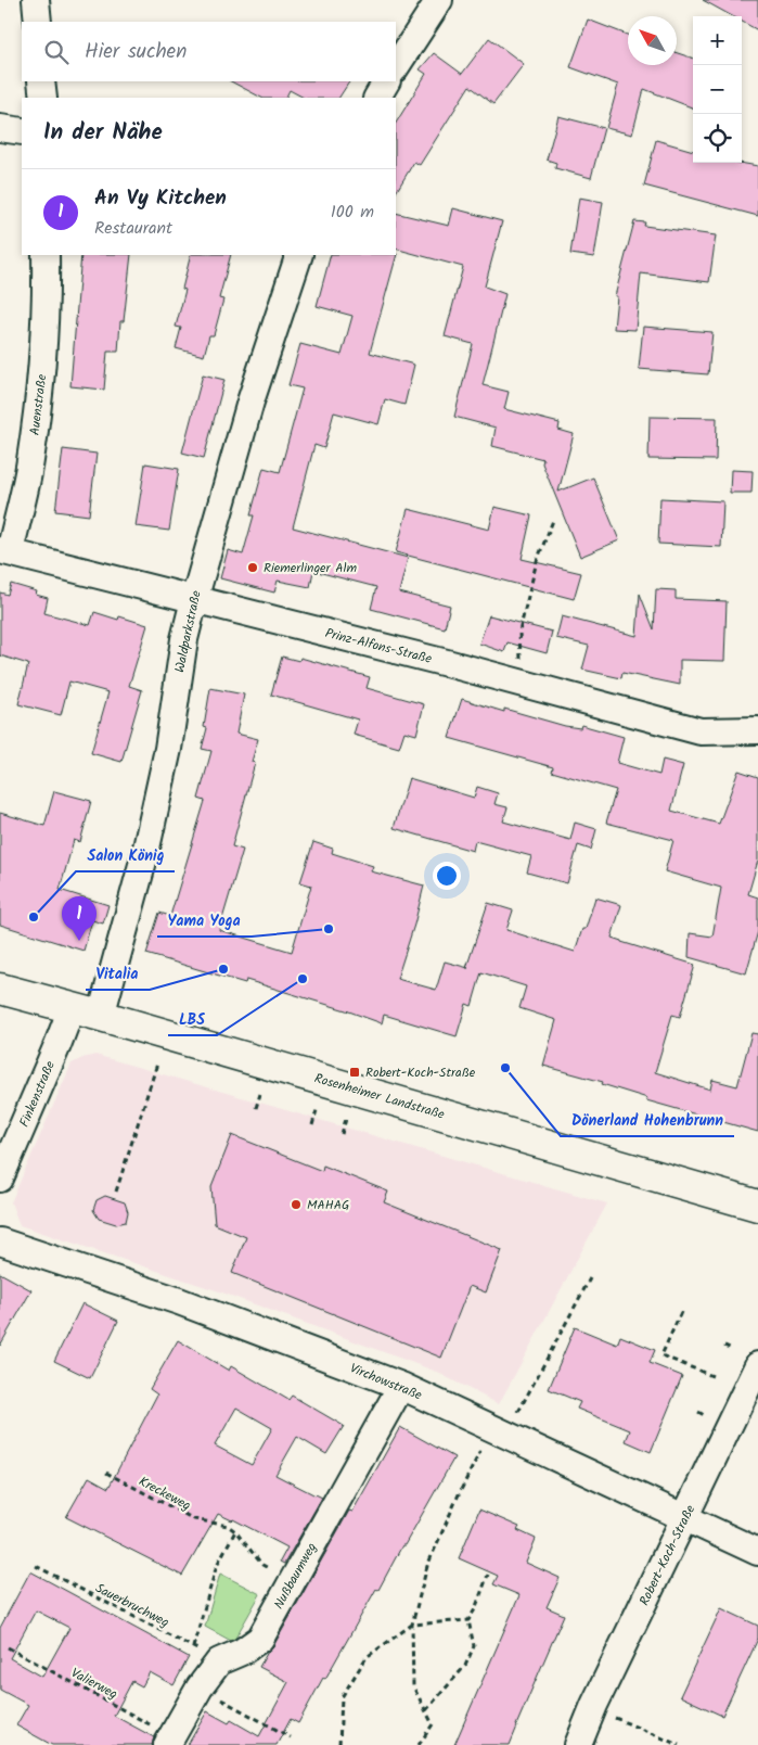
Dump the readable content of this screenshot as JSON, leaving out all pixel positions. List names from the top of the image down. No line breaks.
{"streets":{"main road":["Rosenheimer Landstraße"],"street":["Auenstraße","Waldparkstraße","Prinz-Alfons-Straße","Finkenstraße","Virchowstraße","Robert-Koch-Straße","Nußbaumweg"],"path":["Kreckeweg","Sauerbruchweg","Valierweg"]},"crossings":[["Auenstraße","Prinz-Alfons-Straße"],["Waldparkstraße","Prinz-Alfons-Straße"],["Waldparkstraße","Rosenheimer Landstraße"],["Finkenstraße","Rosenheimer Landstraße"],["Virchowstraße","Robert-Koch-Straße"],["Virchowstraße","Nußbaumweg"],["Nußbaumweg","Sauerbruchweg"],["Nußbaumweg","Valierweg"]],"places":{"other":["Riemerlinger Alm","Salon König","Yama Yoga","Vitalia","LBS","Dönerland Hohenbrunn","MAHAG"],"transit":["Robert-Koch-Straße"]},"north":"top left","page":{"map_buttons":["+","−"],"search":"Hier suchen","heading":"In der Nähe","list":[{"mark":"1","name":"An Vy Kitchen","note":"Restaurant","value":"100 m"}],"pins":"1"}}
